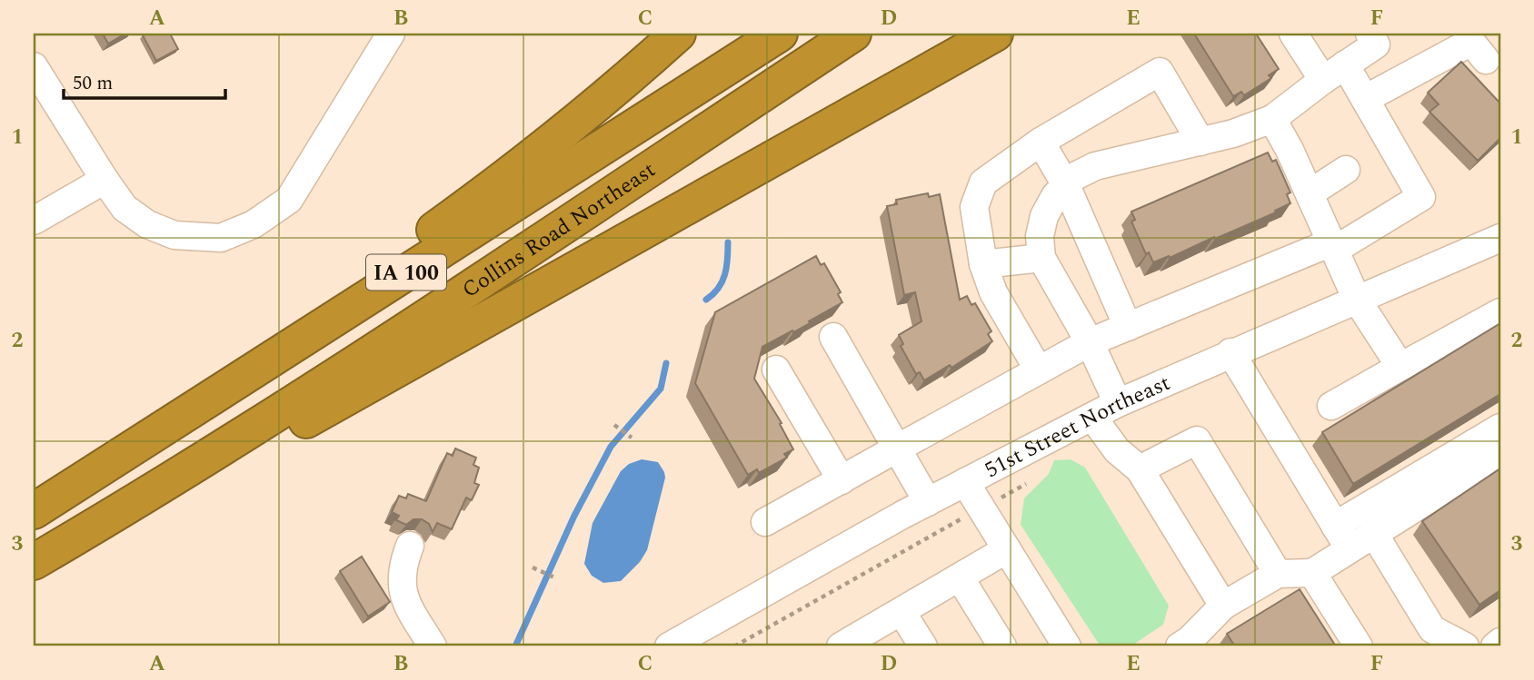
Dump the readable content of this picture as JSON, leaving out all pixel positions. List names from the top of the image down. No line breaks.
{"streets":{"highway":["Collins Road Northeast","IA 100"],"street":["51st Street Northeast"]},"scale_bar":"50 m","grid":{"columns":["A","B","C","D","E","F"],"rows":["1","2","3"]}}
